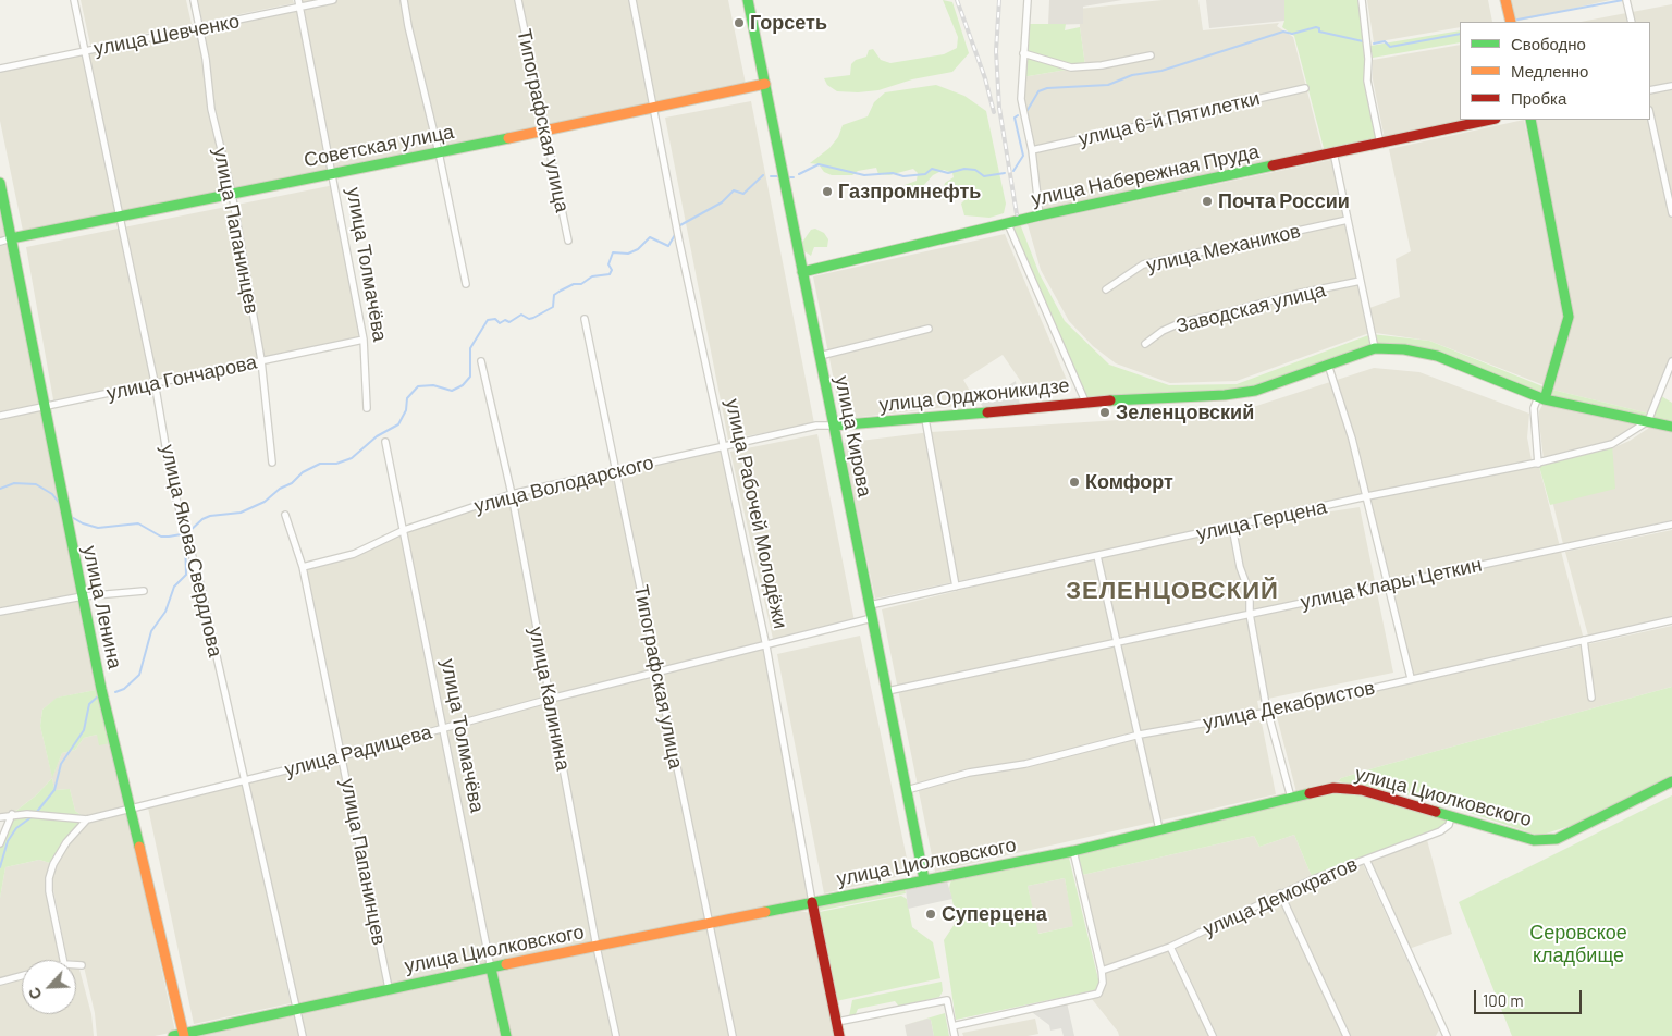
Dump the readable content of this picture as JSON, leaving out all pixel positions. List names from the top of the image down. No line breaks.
{"streets":{"main road":["Советская улица","улица Набережная Пруда","улица Толмачёва","улица Орджоникидзе","улица Кирова","улица Рабочей Молодёжи","улица Ленина","улица Циолковского"],"street":["улица Шевченко","улица 6-й Пятилетки","Типографская улица","улица Папанинцев","улица Механиков","Заводская улица","улица Гончарова","улица Володарского","улица Герцена","улица Якова Свердлова","улица Клары Цеткин","улица Калинина","улица Декабристов","улица Радищева","улица Демократов"]},"crossings":[["улица Шевченко","улица Папанинцев"],["улица Шевченко","улица Толмачёва"],["улица Шевченко","улица Якова Свердлова"],["Типографская улица","Советская улица"],["Типографская улица","улица Володарского"],["Типографская улица","улица Радищева"],["Типографская улица","улица Циолковского"],["Советская улица","улица Папанинцев"],["Советская улица","улица Толмачёва"],["Советская улица","улица Кирова"],["Советская улица","улица Рабочей Молодёжи"],["Советская улица","улица Якова Свердлова"],["Советская улица","улица Ленина"],["улица Набережная Пруда","улица Орджоникидзе"],["улица Набережная Пруда","улица Кирова"],["улица Папанинцев","улица Гончарова"],["улица Папанинцев","улица Володарского"],["улица Папанинцев","улица Радищева"],["улица Папанинцев","улица Циолковского"],["улица Толмачёва","улица Гончарова"],["улица Толмачёва","улица Володарского"],["улица Толмачёва","улица Радищева"],["улица Толмачёва","улица Циолковского"],["улица Гончарова","улица Якова Свердлова"],["улица Гончарова","улица Ленина"],["улица Орджоникидзе","улица Кирова"],["улица Орджоникидзе","улица Володарского"],["улица Орджоникидзе","улица Герцена"],["улица Кирова","улица Володарского"],["улица Кирова","улица Герцена"],["улица Кирова","улица Клары Цеткин"],["улица Кирова","улица Декабристов"],["улица Кирова","улица Радищева"],["улица Кирова","улица Циолковского"],["улица Володарского","улица Рабочей Молодёжи"],["улица Володарского","улица Калинина"],["улица Рабочей Молодёжи","улица Радищева"],["улица Рабочей Молодёжи","улица Циолковского"],["улица Якова Свердлова","улица Радищева"],["улица Якова Свердлова","улица Циолковского"],["улица Ленина","улица Радищева"],["улица Ленина","улица Циолковского"],["улица Калинина","улица Радищева"],["улица Калинина","улица Циолковского"],["улица Циолковского","улица Демократов"]],"districts":["ЗЕЛЕНЦОВСКИЙ"],"parks":["Серовское кладбище"],"places":["Горсеть","Газпромнефть","Почта России","Зеленцовский","Комфорт","Суперцена"],"legend":["Свободно","Медленно","Пробка"],"scale_bar":"100 m","north":"bottom left"}
